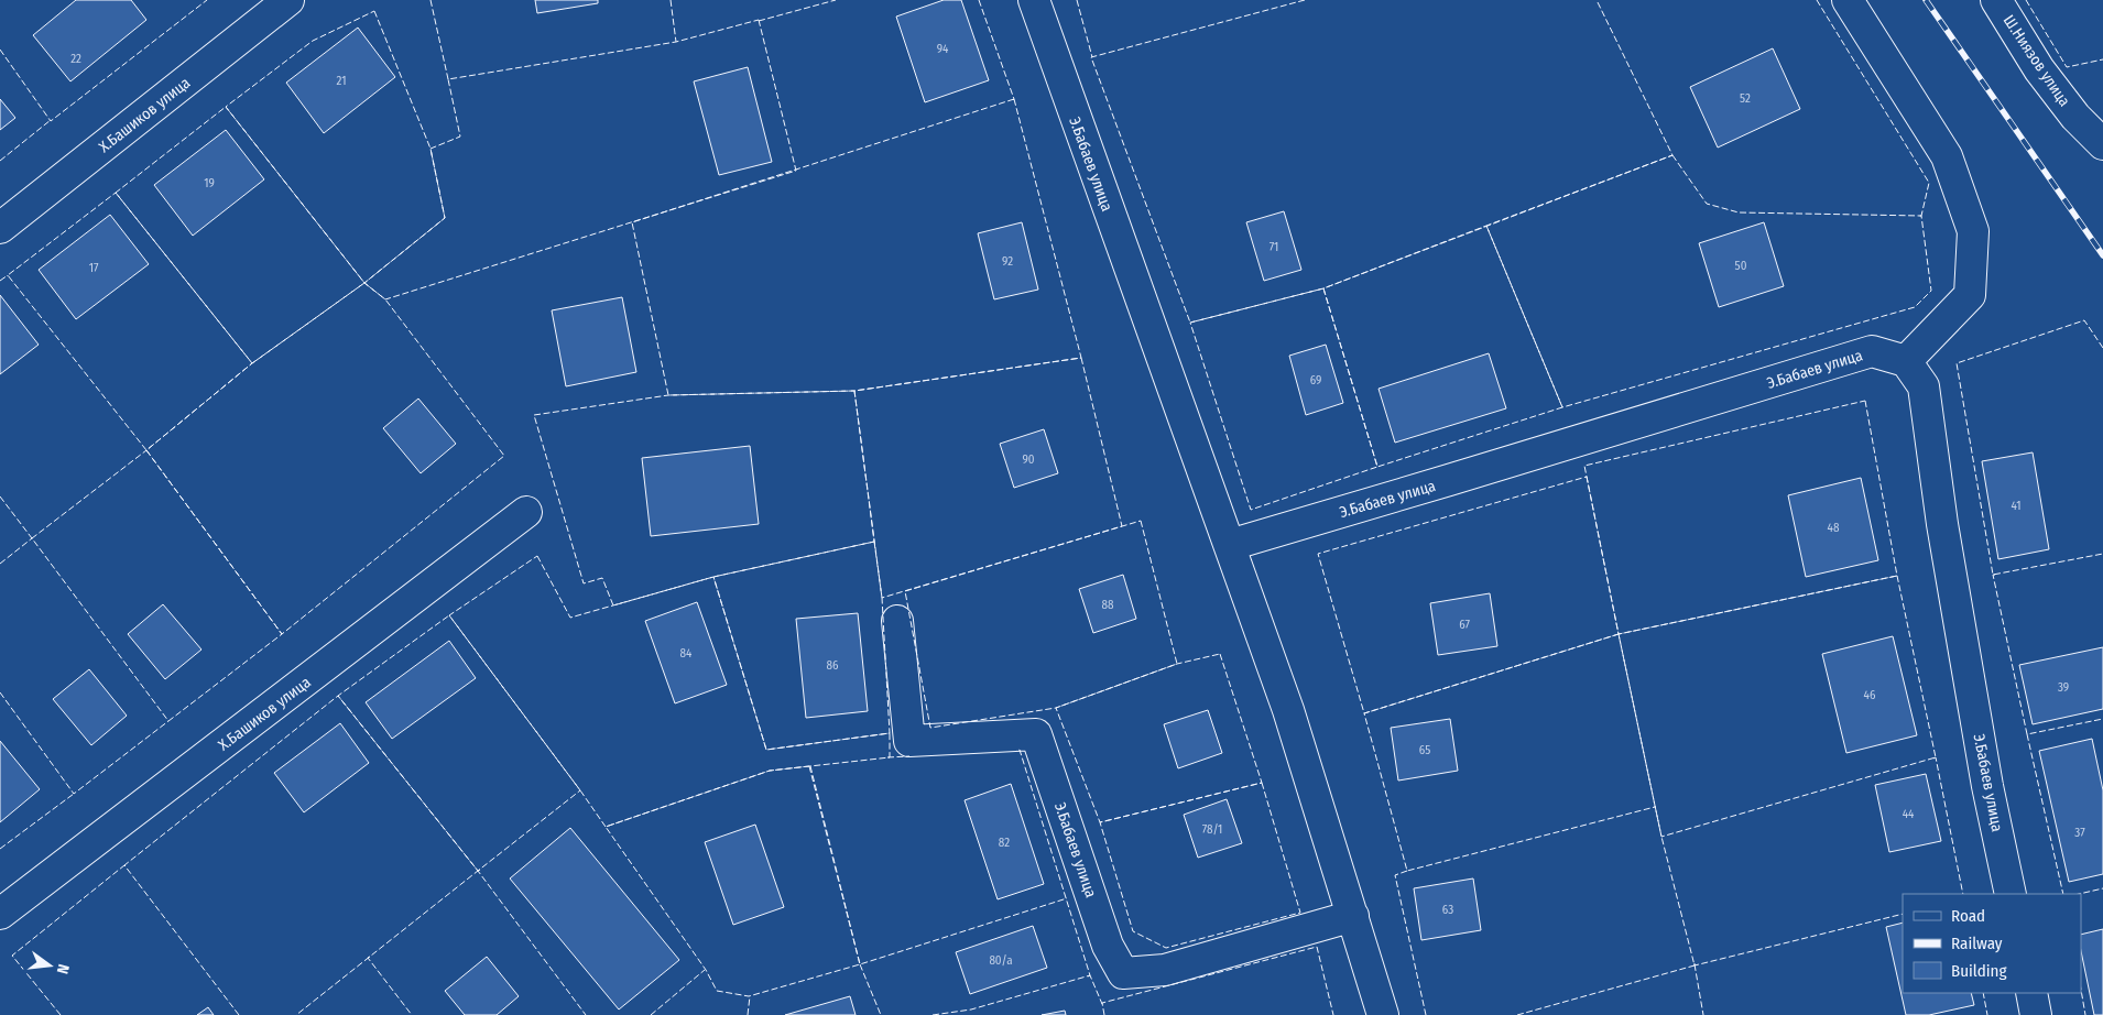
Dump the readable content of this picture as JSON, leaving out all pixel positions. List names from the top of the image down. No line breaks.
{"streets":{"street":["Ш.Ниязов улица","Х.Башиков улица","Э.Бабаев улица"]},"house_numbers":["94","22","21","52","19","71","92","50","17","69","90","41","48","88","67","84","86","39","46","65","44","78/1","37","82","63","80/а"],"legend":["Road","Railway","Building"],"north":"right"}
